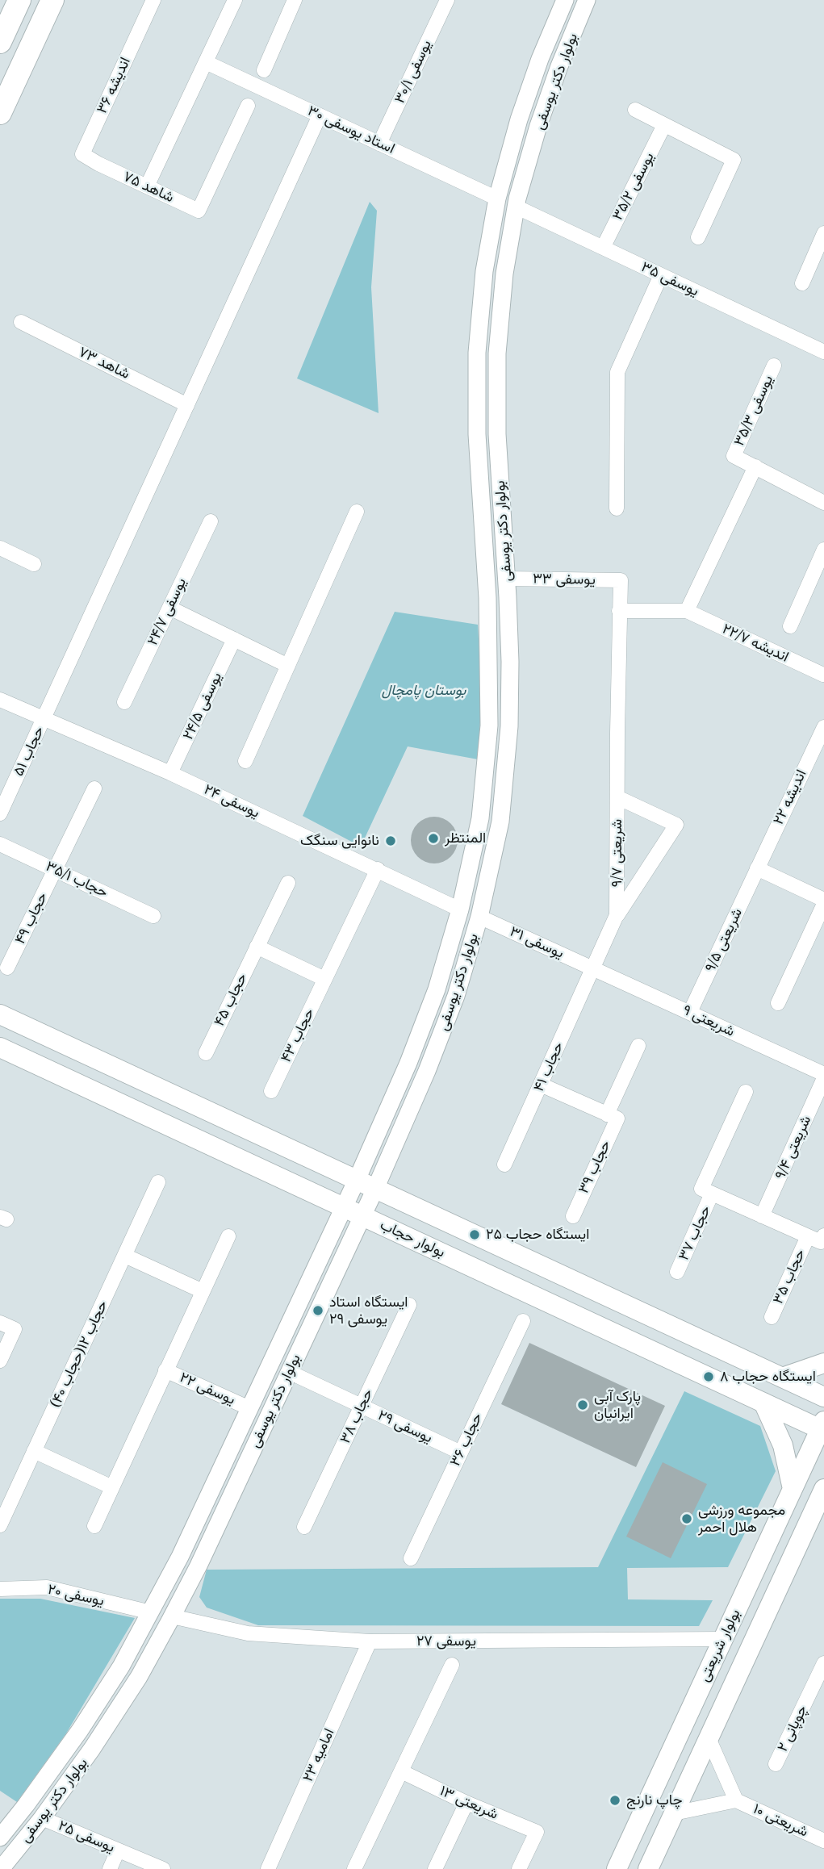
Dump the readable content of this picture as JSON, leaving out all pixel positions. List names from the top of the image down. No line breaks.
{"streets":{"main road":["بولوار حجاب","بولوار شریعتی"],"street":["یوسفی ۳۰/۱","بولوار دکتر یوسفی","اندیشه ۳۶","استاد یوسفی ۳۰","یوسفی ۳۵/۲","شاهد ۷۵","یوسفی ۳۵","شاهد ۷۳","یوسفی ۳۵/۳","یوسفی ۳۳","یوسفی ۲۴/۷","اندیشه ۲۲/۷","یوسفی ۲۴/۵","حجاب ۵۱","اندیشه ۲۲","یوسفی ۲۴","شریعتی ۹/۷","حجاب ۳۵/۱","حجاب ۴۹","شریعتی ۹/۵","یوسفی ۳۱","حجاب ۴۵","شریعتی ۹","حجاب ۴۳","حجاب ۴۱","شریعتی ۹/۴","حجاب ۳۹","حجاب ۳۷","حجاب ۳۵","حجاب ۱۲(حجاب ۴۰)","یوسفی ۲۲","حجاب ۳۸","یوسفی ۲۹","حجاب ۳۶","یوسفی ۲۰","یوسفی ۲۷","چوپانی ۲","امامیه ۲۳","شریعتی ۱۳","شریعتی ۱۰","یوسفی ۲۵"]},"crossings":[["یوسفی ۳۰/۱","استاد یوسفی ۳۰"],["بولوار دکتر یوسفی","استاد یوسفی ۳۰"],["بولوار دکتر یوسفی","یوسفی ۳۵"],["بولوار دکتر یوسفی","یوسفی ۳۳"],["بولوار دکتر یوسفی","یوسفی ۲۴"],["بولوار دکتر یوسفی","یوسفی ۳۱"],["بولوار دکتر یوسفی","بولوار حجاب"],["بولوار دکتر یوسفی","یوسفی ۲۲"],["بولوار دکتر یوسفی","یوسفی ۲۹"],["بولوار دکتر یوسفی","یوسفی ۲۰"],["بولوار دکتر یوسفی","یوسفی ۲۷"],["بولوار دکتر یوسفی","یوسفی ۲۵"],["اندیشه ۳۶","شاهد ۷۵"],["استاد یوسفی ۳۰","حجاب ۵۱"],["یوسفی ۳۵/۲","یوسفی ۳۵"],["شاهد ۷۳","حجاب ۵۱"],["یوسفی ۳۳","شریعتی ۹/۷"],["یوسفی ۲۴/۵","یوسفی ۲۴"],["حجاب ۵۱","یوسفی ۲۴"],["اندیشه ۲۲","شریعتی ۹/۵"],["یوسفی ۲۴","حجاب ۴۳"],["شریعتی ۹/۷","یوسفی ۳۱"],["شریعتی ۹/۷","شریعتی ۹"],["شریعتی ۹/۷","حجاب ۴۱"],["حجاب ۳۵/۱","حجاب ۴۹"],["شریعتی ۹/۵","شریعتی ۹"],["یوسفی ۳۱","شریعتی ۹"],["یوسفی ۳۱","حجاب ۴۱"],["شریعتی ۹","حجاب ۴۱"],["شریعتی ۹","شریعتی ۹/۴"],["بولوار حجاب","بولوار شریعتی"],["حجاب ۳۸","یوسفی ۲۹"],["یوسفی ۲۹","حجاب ۳۶"],["یوسفی ۲۷","بولوار شریعتی"],["یوسفی ۲۷","امامیه ۲۳"]],"parks":["بوستان پامچال"],"places":["المنتظر","نانوایی سنگک","ایستگاه حجاب ۲۵","ایستگاه استاد یوسفی ۲۹","ایستگاه حجاب ۸","پارک آبی ایرانیان","مجموعه ورزشی هلال احمر","چاپ نارنج"]}
